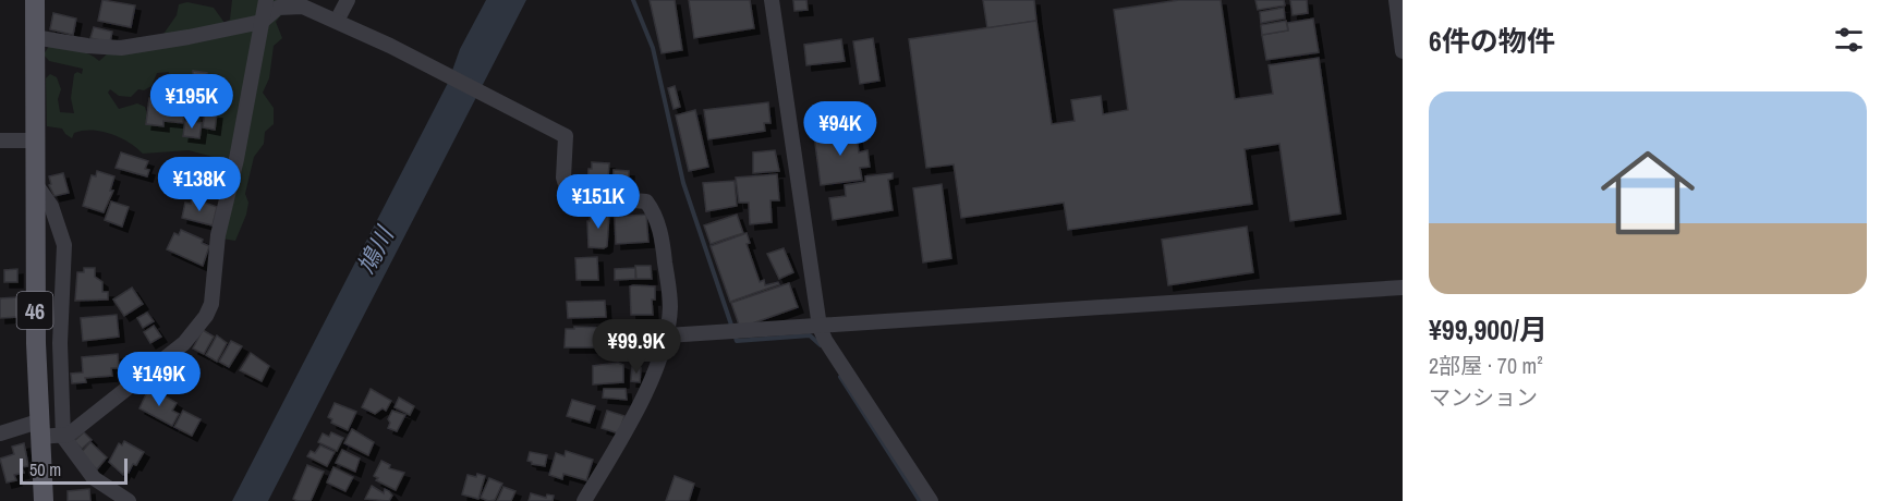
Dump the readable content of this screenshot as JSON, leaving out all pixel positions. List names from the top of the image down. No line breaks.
{"streets":{"main road":["46"]},"water":["鳩川"],"scale_bar":"50 m","page":{"heading":"6件の物件","price":["¥195K","¥94K","¥138K","¥151K","¥99.9K","¥149K"],"list":[{"name":"¥99,900/月","note":"2部屋 · 70 m² · マンション"}],"scale":"50 m"}}
